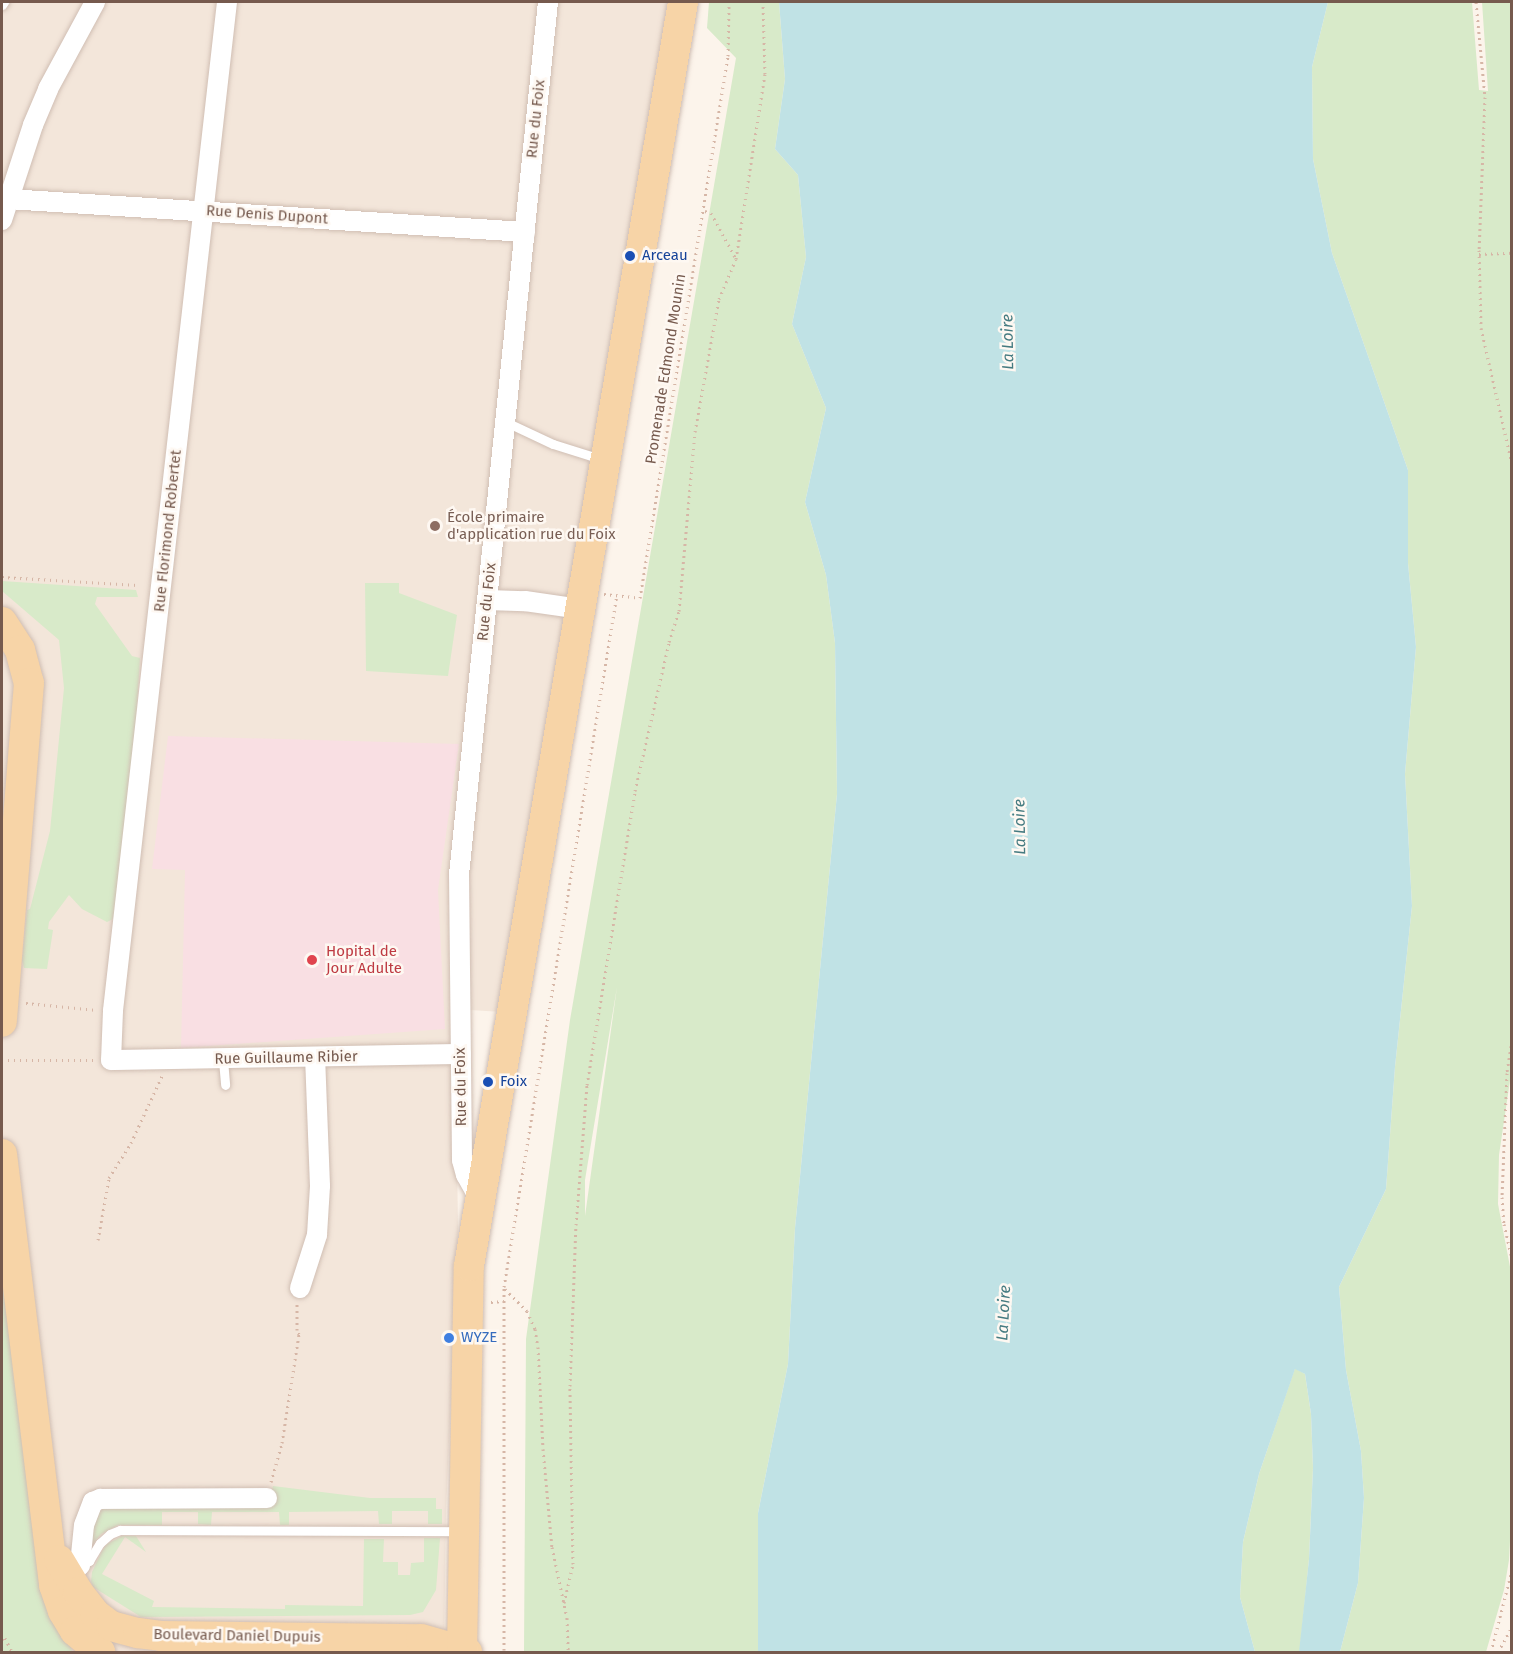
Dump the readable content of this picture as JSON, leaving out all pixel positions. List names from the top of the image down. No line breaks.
{"streets":{"main road":["Boulevard Daniel Dupuis"],"street":["Rue du Foix","Rue Denis Dupont","Rue Florimond Robertet","Rue Guillaume Ribier"],"path":["Promenade Edmond Mounin"]},"crossings":[["Rue du Foix","Rue Denis Dupont"],["Rue du Foix","Rue Guillaume Ribier"],["Rue Denis Dupont","Rue Florimond Robertet"],["Rue Florimond Robertet","Rue Guillaume Ribier"]],"water":["La Loire"],"places":["Arceau","École primaire d'application rue du Foix","Hopital de Jour Adulte","Foix","WYZE"]}
